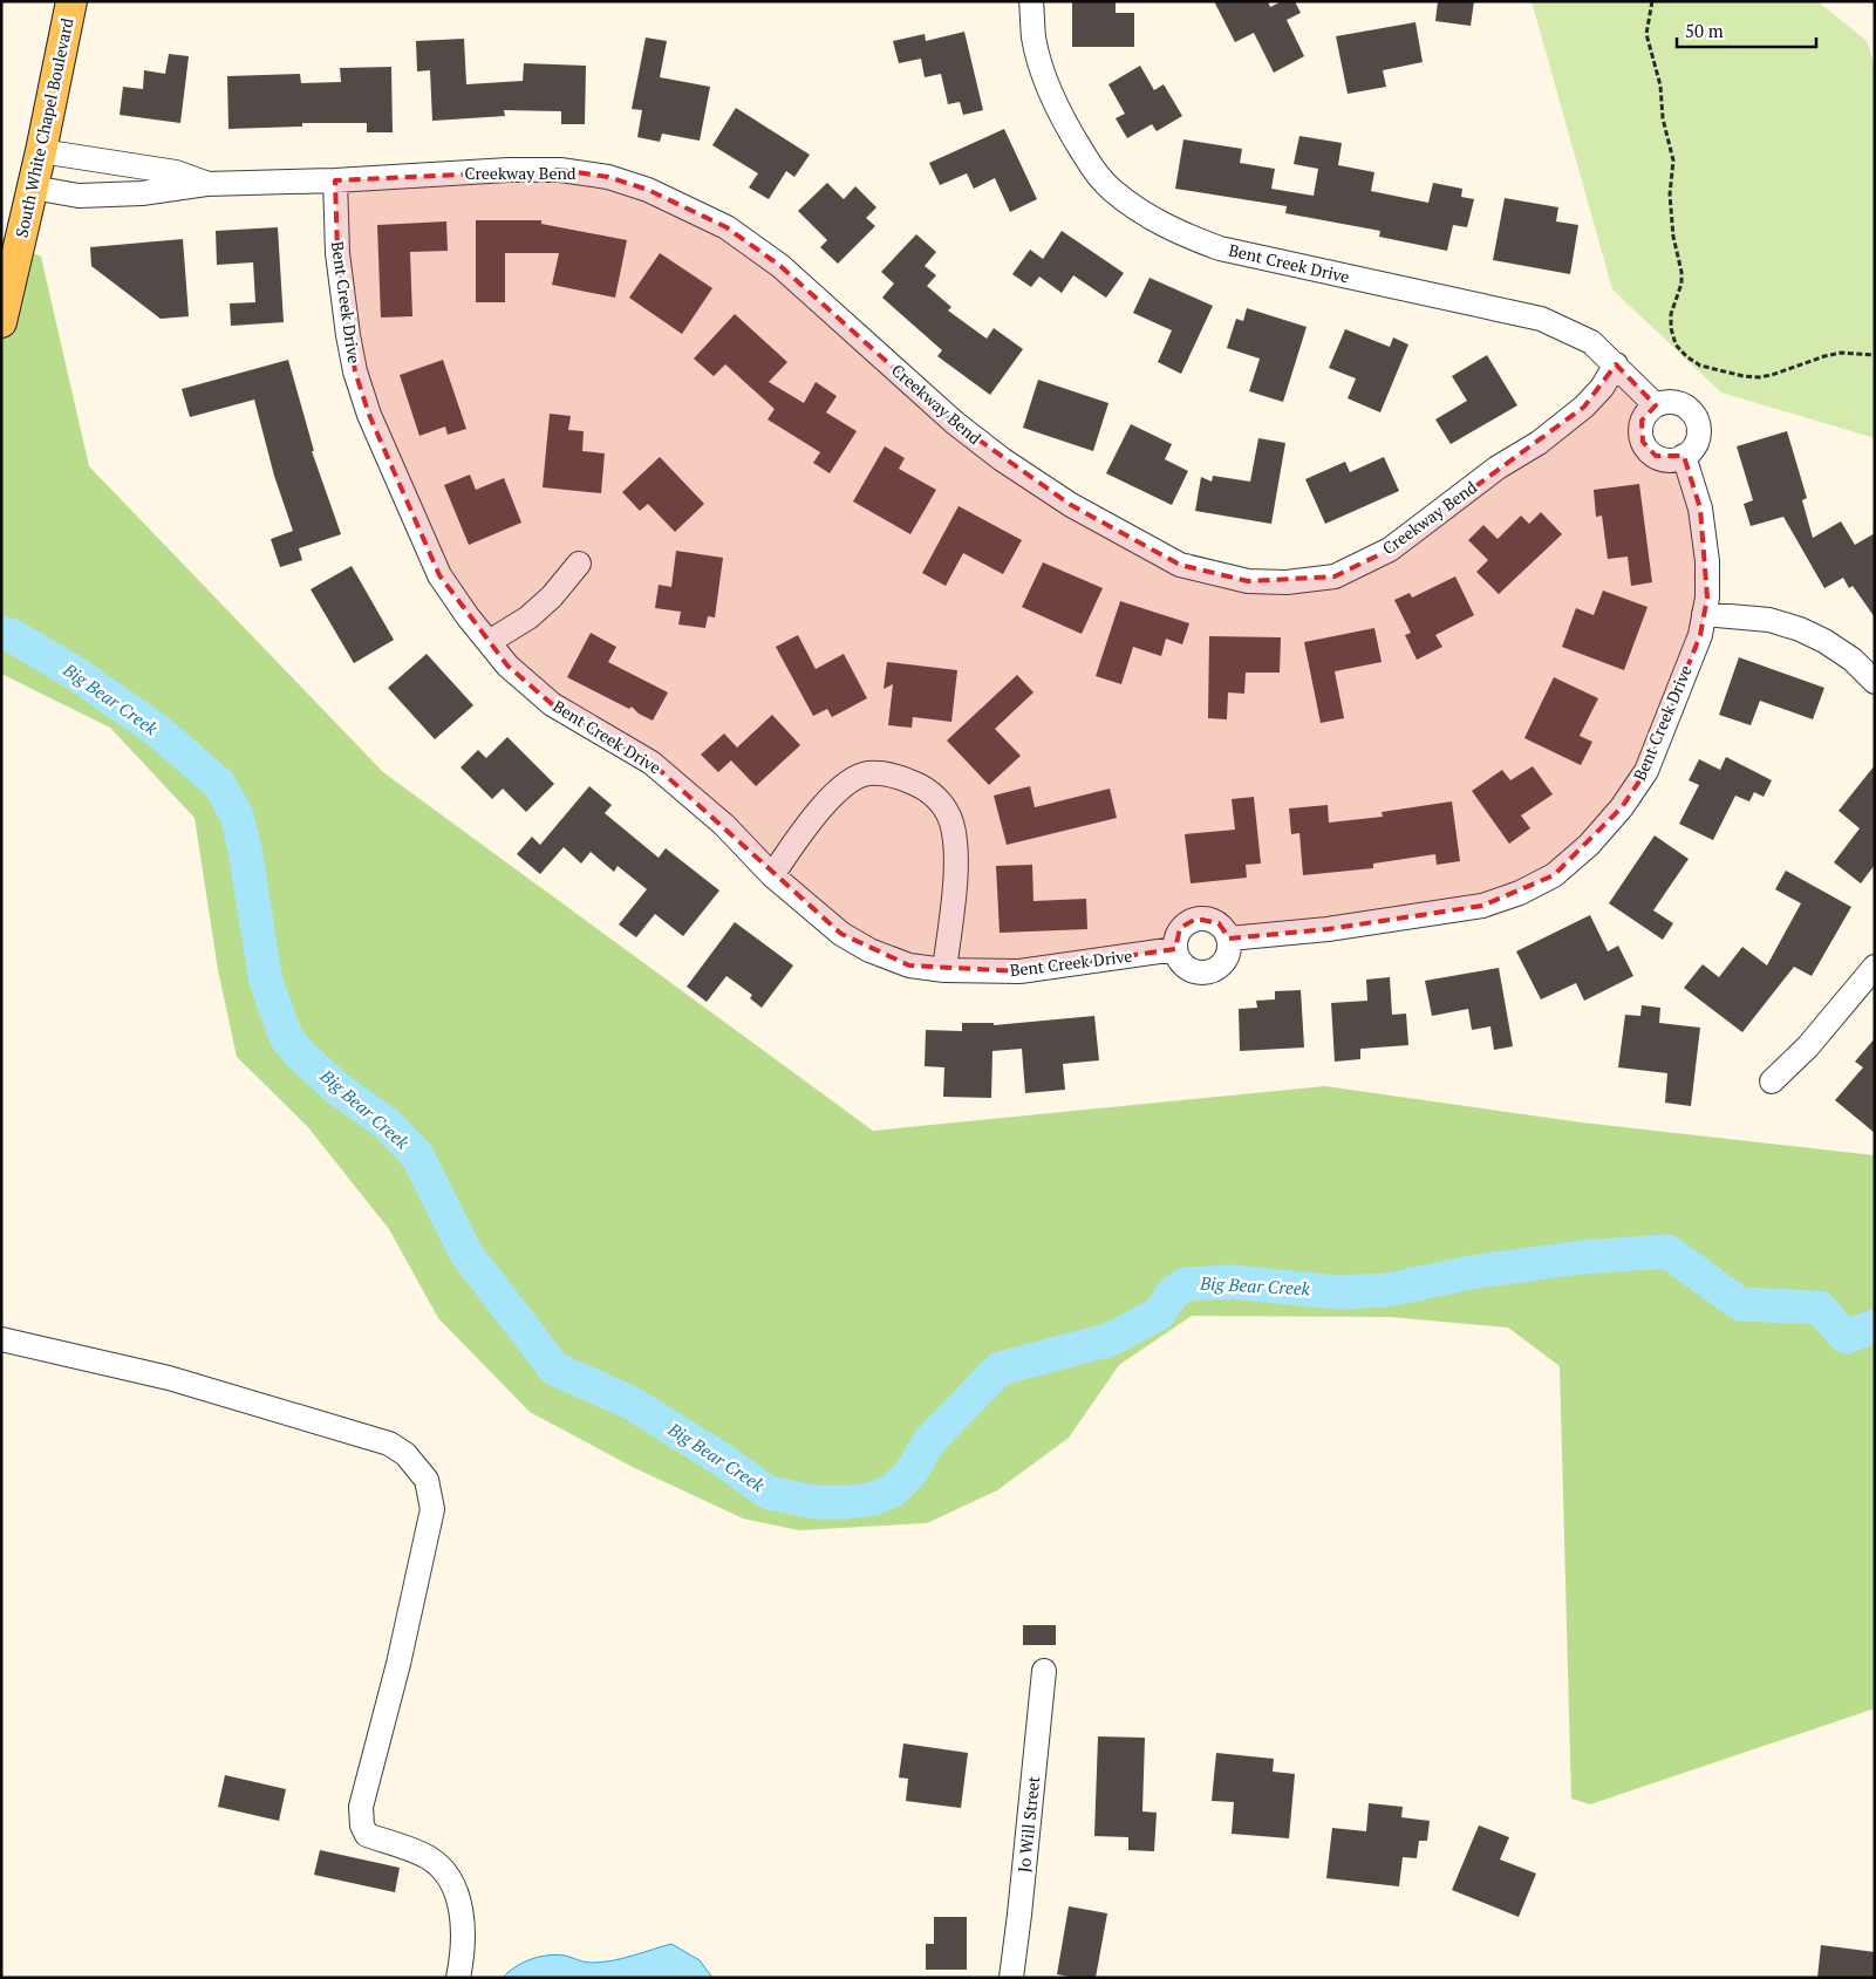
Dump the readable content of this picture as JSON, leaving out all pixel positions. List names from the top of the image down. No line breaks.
{"streets":{"main road":["South White Chapel Boulevard"],"street":["Creekway Bend","Bent Creek Drive","Jo Will Street"]},"crossings":[["South White Chapel Boulevard","Creekway Bend"],["Creekway Bend","Bent Creek Drive"]],"water":["Big Bear Creek"],"scale_bar":"50 m"}
